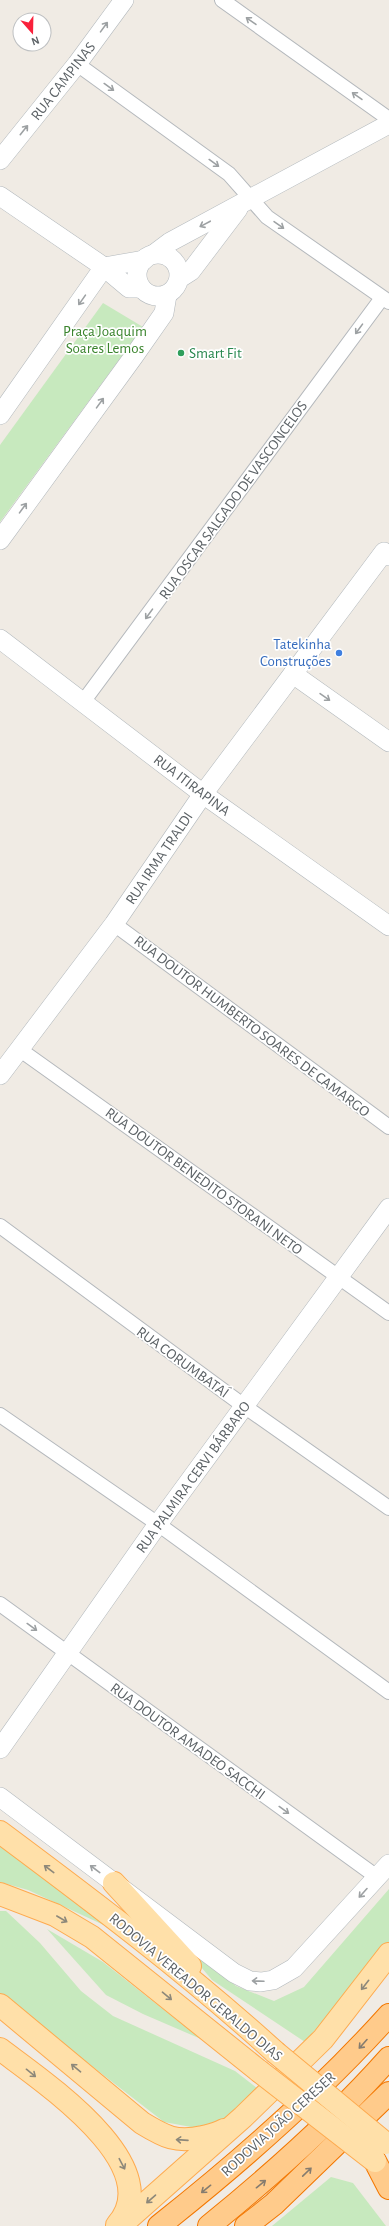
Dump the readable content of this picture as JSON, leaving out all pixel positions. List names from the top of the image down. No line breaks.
{"streets":{"highway":["RODOVIA JOÃO CERESER"],"main road":["RODOVIA VEREADOR GERALDO DIAS"],"street":["RUA CAMPINAS","RUA OSCAR SALGADO DE VASCONCELOS","RUA ITIRAPINA","RUA IRMA TRALDI","RUA DOUTOR HUMBERTO SOARES DE CAMARGO","RUA DOUTOR BENEDITO STORANI NETO","RUA CORUMBATAÍ","RUA PALMIRA CERVI BÁRBARO","RUA DOUTOR AMADEO SACCHI"]},"crossings":[["RUA OSCAR SALGADO DE VASCONCELOS","RUA ITIRAPINA"],["RUA ITIRAPINA","RUA IRMA TRALDI"],["RUA IRMA TRALDI","RUA DOUTOR HUMBERTO SOARES DE CAMARGO"],["RUA IRMA TRALDI","RUA DOUTOR BENEDITO STORANI NETO"],["RUA DOUTOR BENEDITO STORANI NETO","RUA PALMIRA CERVI BÁRBARO"],["RUA CORUMBATAÍ","RUA PALMIRA CERVI BÁRBARO"],["RUA PALMIRA CERVI BÁRBARO","RUA DOUTOR AMADEO SACCHI"]],"one_way":["RUA CAMPINAS","RUA OSCAR SALGADO DE VASCONCELOS","RUA DOUTOR AMADEO SACCHI"],"parks":["Praça Joaquim Soares Lemos"],"places":["Smart Fit","Tatekinha Construções"],"north":"bottom"}
